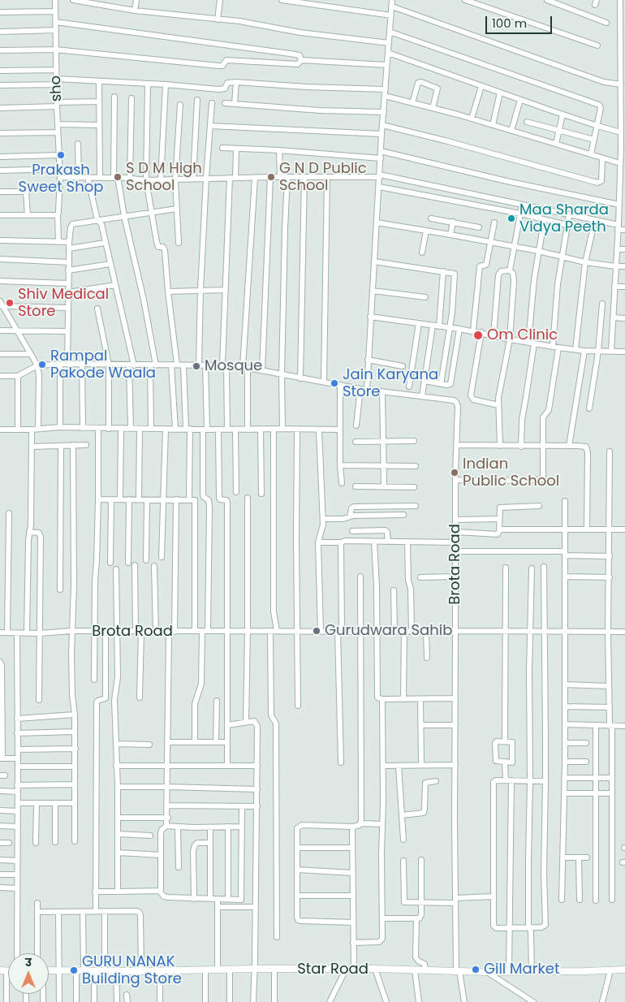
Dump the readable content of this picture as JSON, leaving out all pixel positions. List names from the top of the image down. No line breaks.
{"streets":{"street":["sho","Brota Road","Star Road"]},"places":["Prakash Sweet Shop","S D M High School","G N D Public School","Maa Sharda Vidya Peeth","Shiv Medical Store","Om Clinic","Rampal Pakode Waala","Mosque","Jain Karyana Store","Indian Public School","Gurudwara Sahib","Gill Market","GURU NANAK Building Store"],"scale_bar":"100 m","north":"top"}
